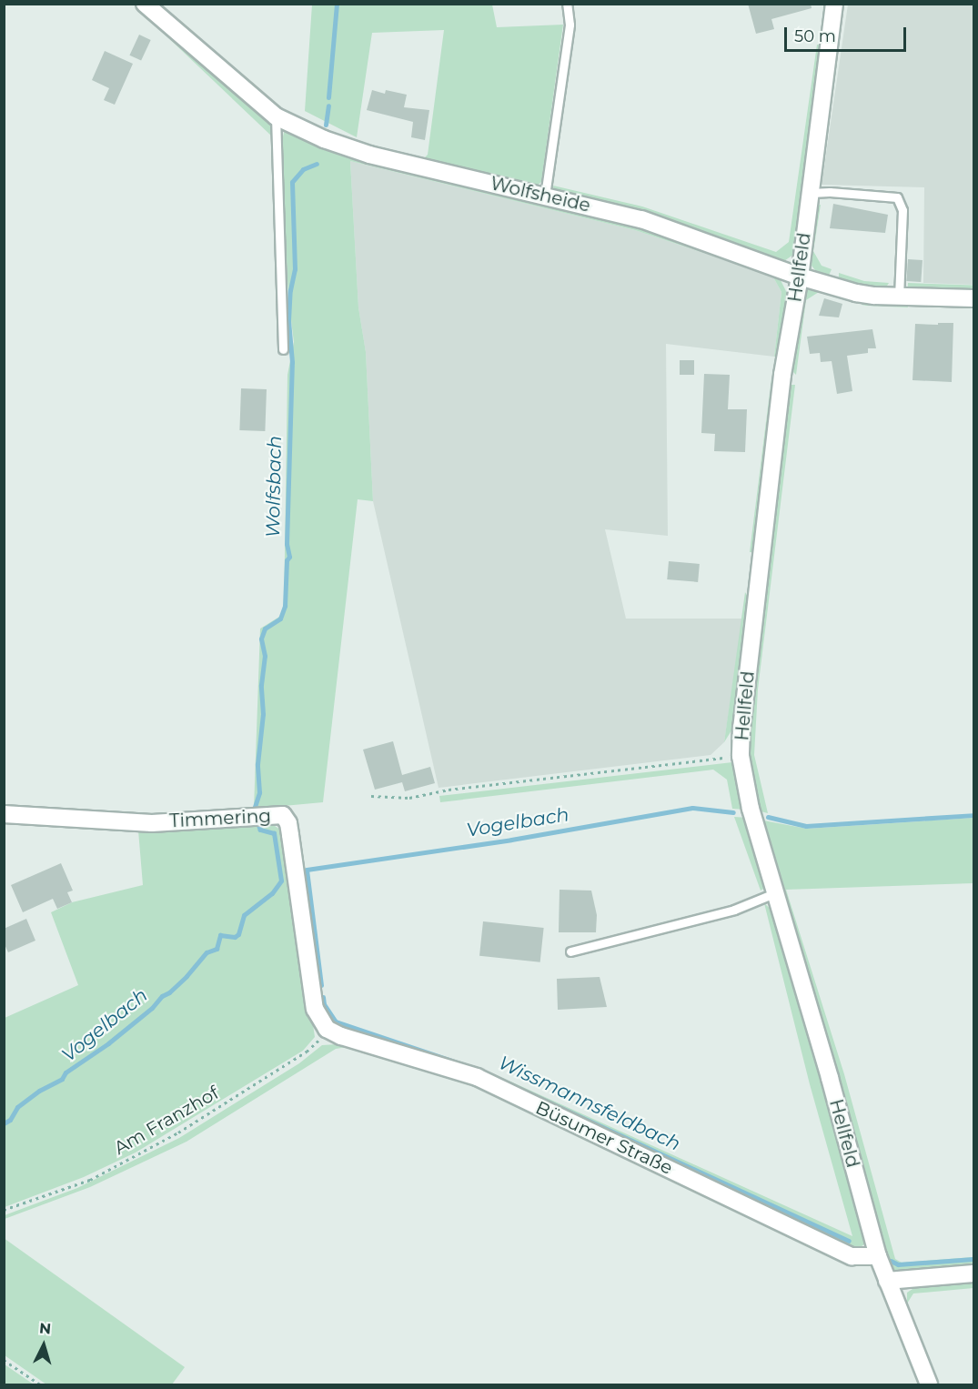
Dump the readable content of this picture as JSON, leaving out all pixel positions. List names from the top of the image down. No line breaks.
{"streets":{"street":["Wolfsheide","Hellfeld","Timmering","Büsumer Straße"],"path":["Am Franzhof"]},"crossings":[["Wolfsheide","Hellfeld"],["Hellfeld","Büsumer Straße"],["Timmering","Am Franzhof"],["Timmering","Büsumer Straße"],["Am Franzhof","Büsumer Straße"]],"water":["Wolfsbach","Vogelbach","Wissmannsfeldbach"],"scale_bar":"50 m","north":"top"}
